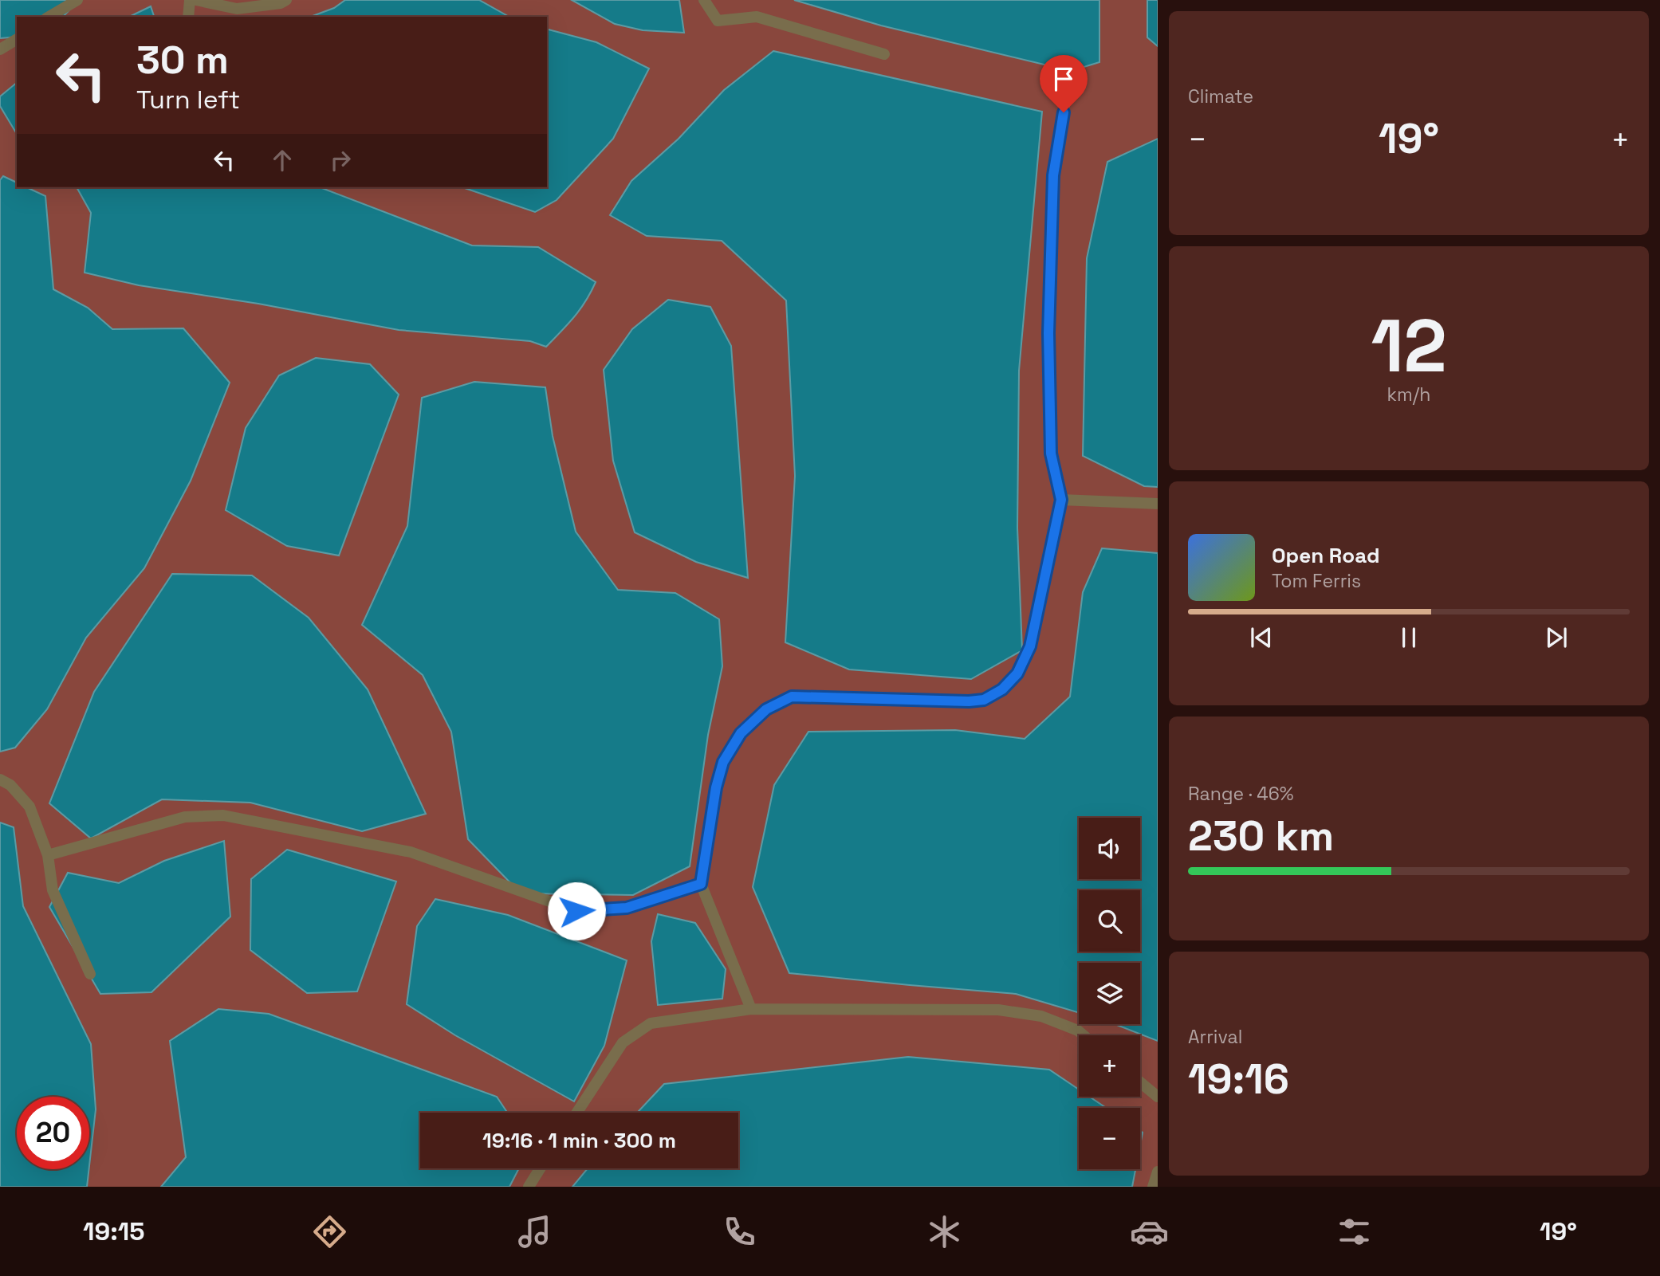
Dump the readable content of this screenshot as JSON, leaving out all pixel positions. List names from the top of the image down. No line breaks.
{"page":{"tile":["Climate",["12","km/h"],["Range · 46%","230 km"],["Arrival","19:16"]],"turn":["30 m","Turn left"],"heat":["−","19°","+"],"song":["Open Road","Tom Ferris"],"map_buttons":["+","−"],"limit":"20","trip":"19:16 · 1 min · 300 m","tabs":["19:15","19°"]}}
